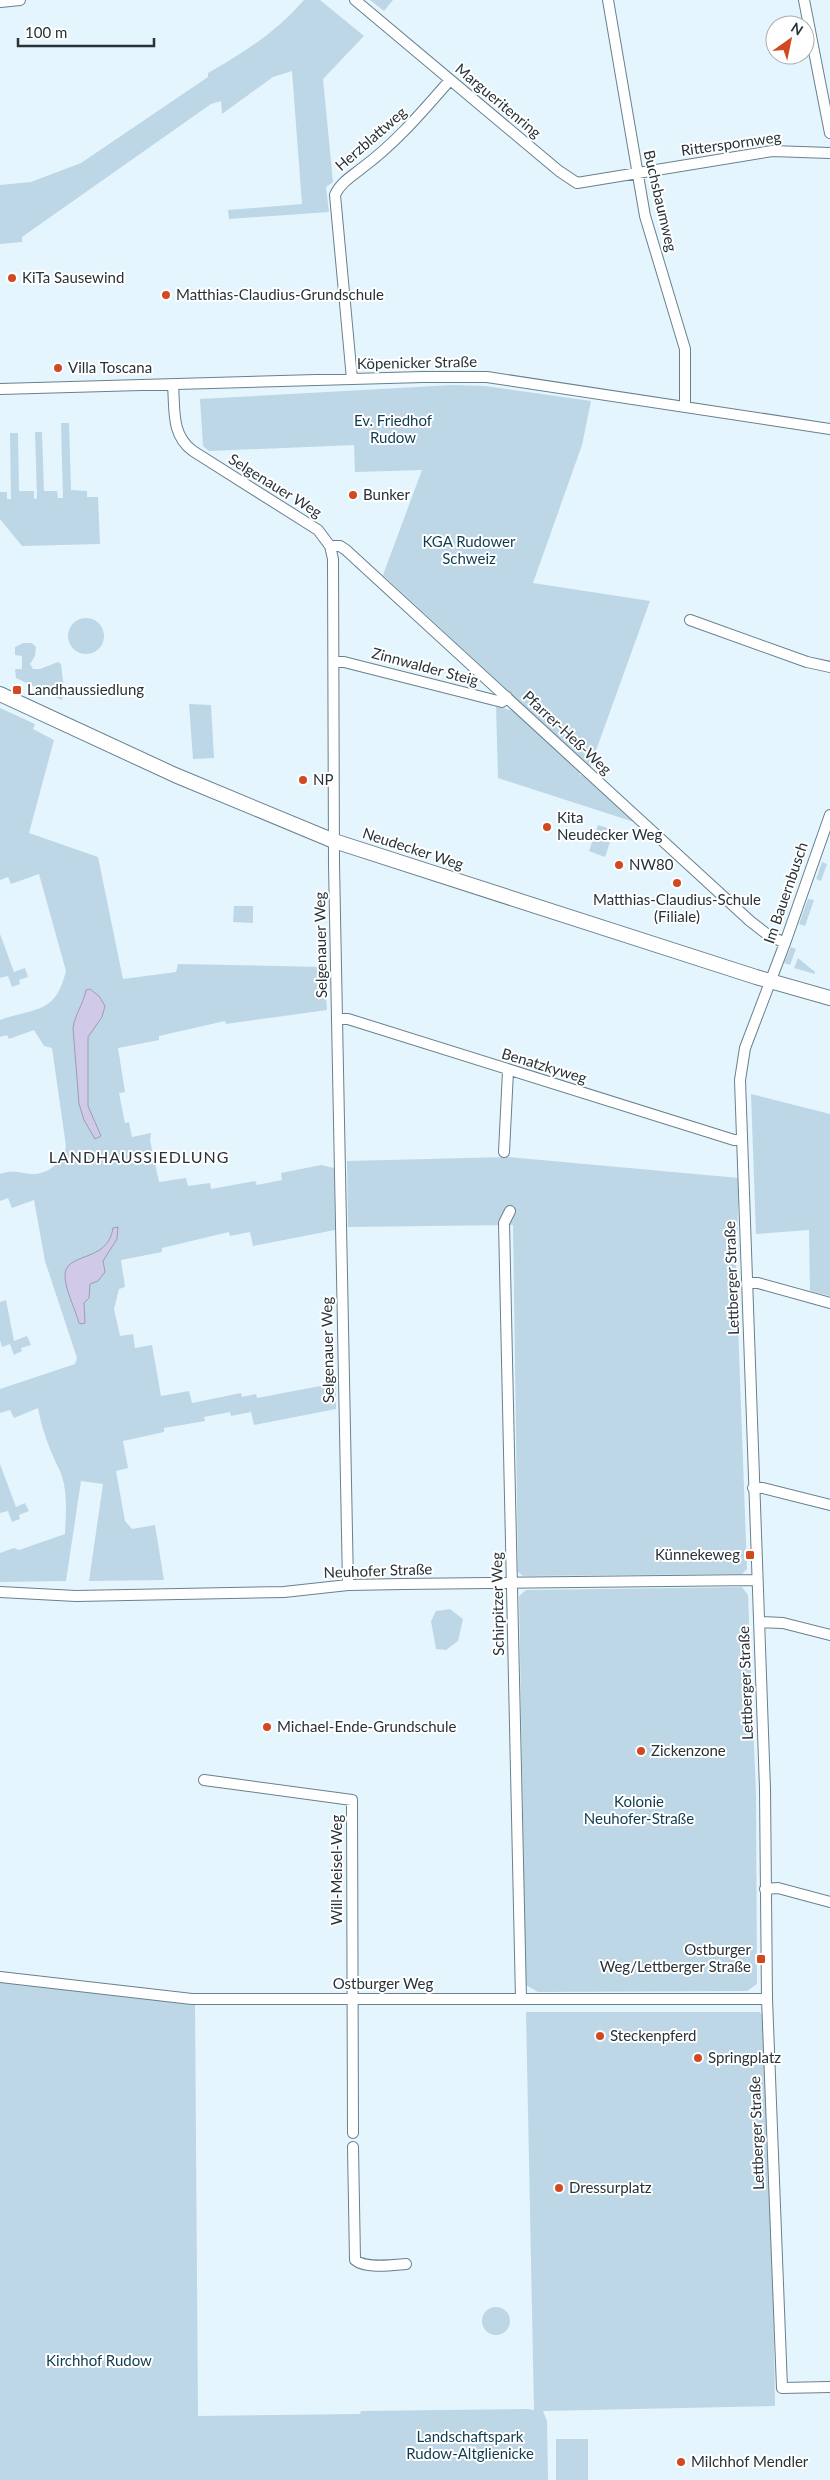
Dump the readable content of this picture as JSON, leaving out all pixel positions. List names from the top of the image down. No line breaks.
{"streets":{"street":["Margueritenring","Herzblattweg","Ritterspornweg","Buchsbaumweg","Köpenicker Straße","Selgenauer Weg","Zinnwalder Steig","Pfarrer-Heß-Weg","Neudecker Weg","Im Bauernbusch","Benatzkyweg","Lettberger Straße","Neuhofer Straße","Schirpitzer Weg","Will-Meisel-Weg","Ostburger Weg"]},"crossings":[["Margueritenring","Herzblattweg"],["Margueritenring","Ritterspornweg"],["Margueritenring","Buchsbaumweg"],["Herzblattweg","Köpenicker Straße"],["Ritterspornweg","Buchsbaumweg"],["Buchsbaumweg","Köpenicker Straße"],["Köpenicker Straße","Selgenauer Weg"],["Selgenauer Weg","Zinnwalder Steig"],["Selgenauer Weg","Pfarrer-Heß-Weg"],["Selgenauer Weg","Neudecker Weg"],["Selgenauer Weg","Benatzkyweg"],["Selgenauer Weg","Neuhofer Straße"],["Zinnwalder Steig","Pfarrer-Heß-Weg"],["Pfarrer-Heß-Weg","Im Bauernbusch"],["Neudecker Weg","Im Bauernbusch"],["Neudecker Weg","Lettberger Straße"],["Im Bauernbusch","Lettberger Straße"],["Benatzkyweg","Lettberger Straße"],["Lettberger Straße","Neuhofer Straße"],["Lettberger Straße","Ostburger Weg"],["Neuhofer Straße","Schirpitzer Weg"],["Schirpitzer Weg","Ostburger Weg"],["Will-Meisel-Weg","Ostburger Weg"]],"districts":["LANDHAUSSIEDLUNG"],"parks":["Ev. Friedhof Rudow","KGA Rudower Schweiz","Kolonie Neuhofer-Straße","Kirchhof Rudow","Landschaftspark Rudow-Altglienicke"],"places":{"other":["KiTa Sausewind","Matthias-Claudius-Grundschule","Villa Toscana","Bunker","NP","Kita Neudecker Weg","NW80","Matthias-Claudius-Schule (Filiale)","Michael-Ende-Grundschule","Zickenzone","Steckenpferd","Springplatz","Dressurplatz","Milchhof Mendler"],"transit":["Landhaussiedlung","Künnekeweg","Ostburger Weg/Lettberger Straße"]},"scale_bar":"100 m","north":"top right"}
